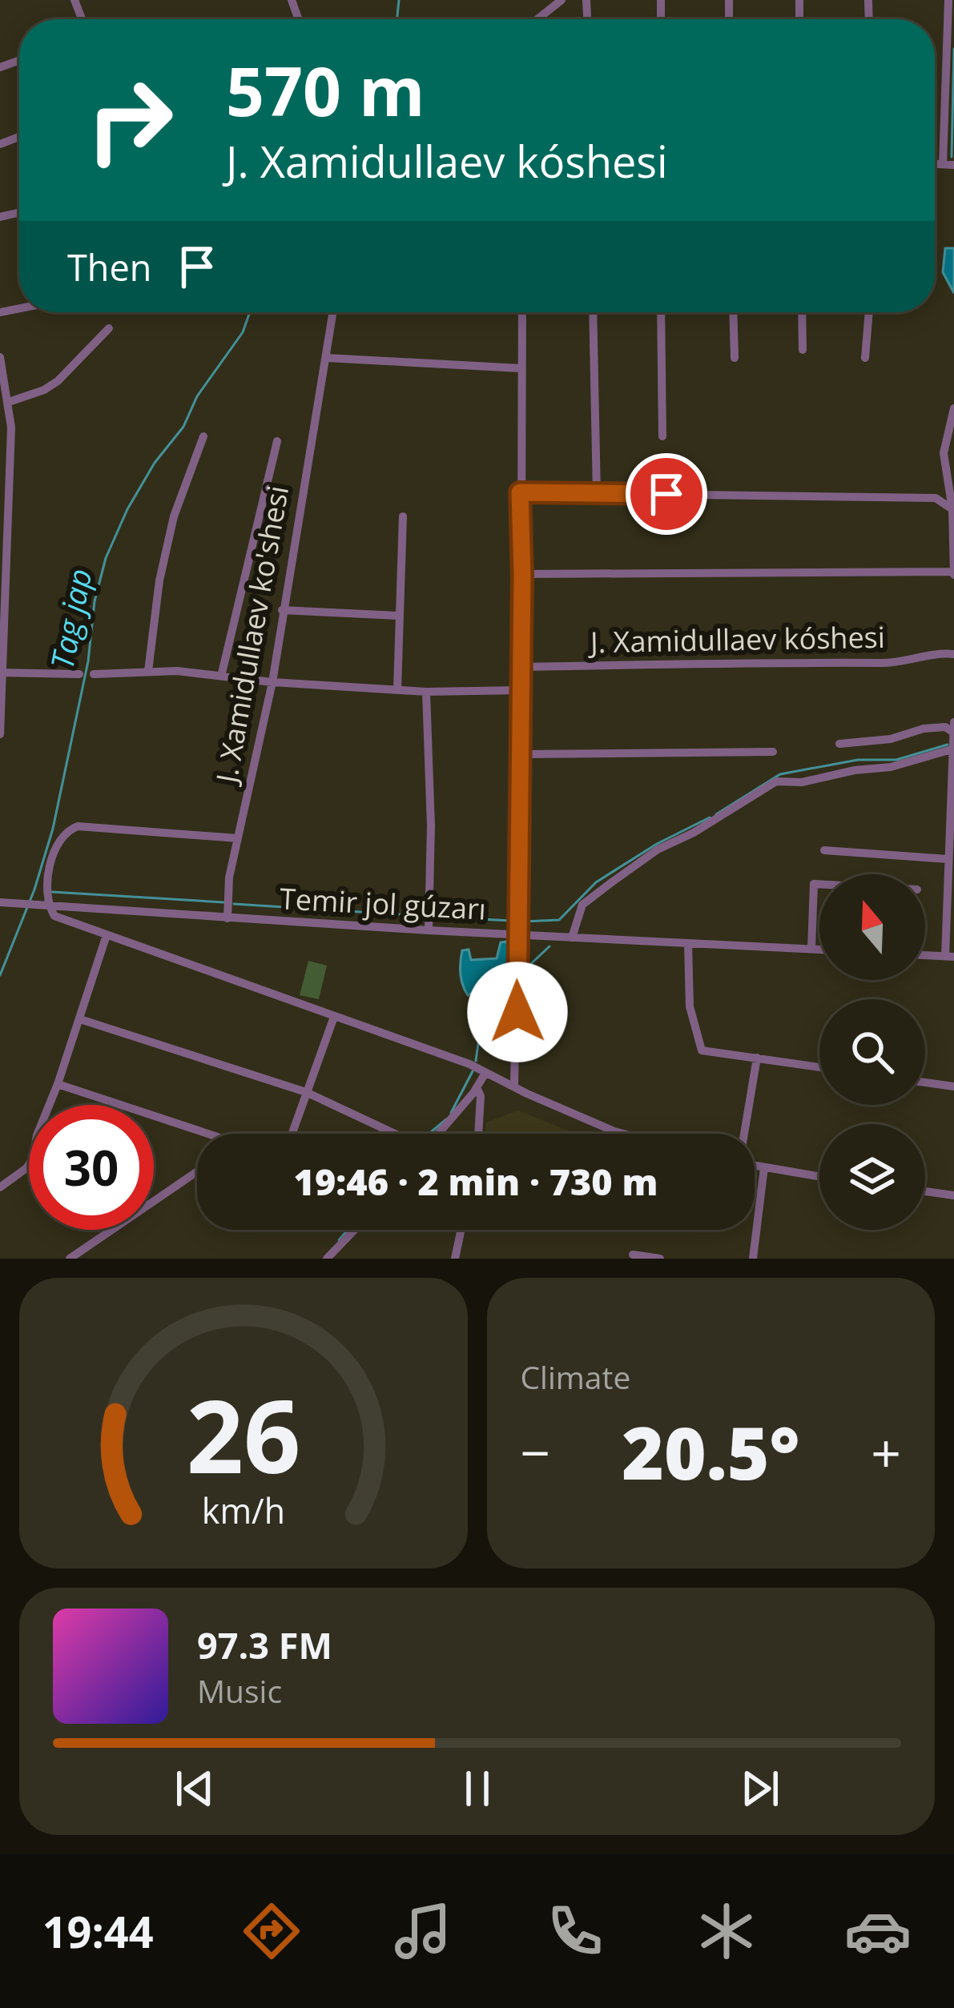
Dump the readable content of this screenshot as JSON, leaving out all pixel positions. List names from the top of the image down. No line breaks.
{"streets":{"street":["J. Xamidullaev ko'shesi","J. Xamidullaev kóshesi","Temir jol gúzarı"]},"crossings":[["J. Xamidullaev ko'shesi","Temir jol gúzarı"]],"water":["Tag jap"],"north":"top","page":{"turn":["570 m","J. Xamidullaev kóshesi"],"then":"Then","limit":"30","trip":"19:46 · 2 min · 730 m","tile":"Climate","heat":["−","20.5°","+"],"song":["97.3 FM","Music"],"tabs":"19:44","gauge":["26","km/h"]}}
